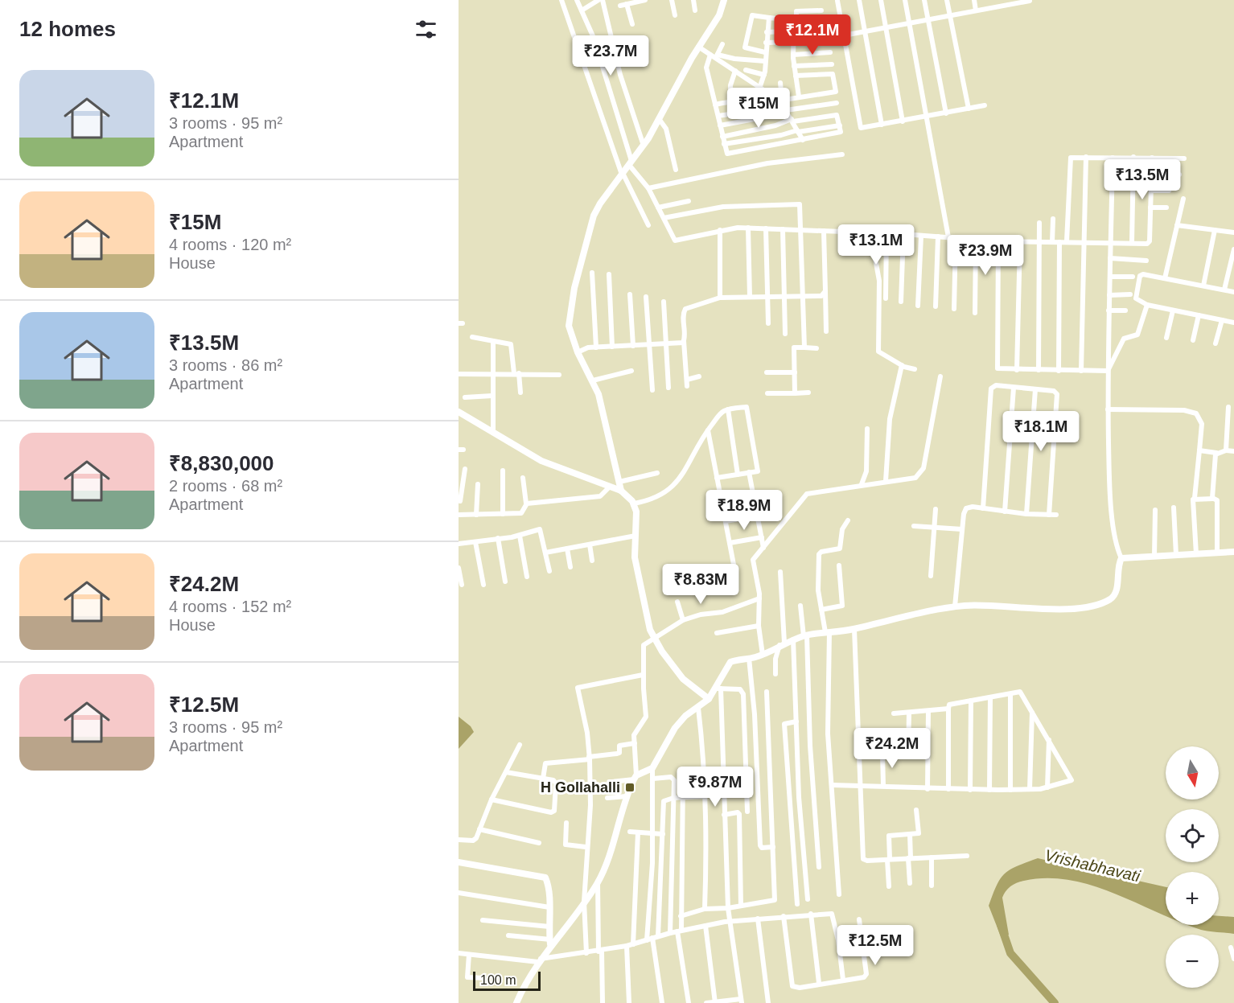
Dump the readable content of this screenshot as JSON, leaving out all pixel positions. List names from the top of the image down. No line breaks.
{"water":["Vrishabhavati"],"places":{"transit":["H Gollahalli"]},"scale_bar":"100 m","north":"bottom","page":{"heading":"12 homes","price":["₹12.1M","₹23.7M","₹15M","₹13.5M","₹13.1M","₹23.9M","₹18.1M","₹18.9M","₹8.83M","₹24.2M","₹9.87M","₹12.5M"],"list":[{"name":"₹12.1M","note":"3 rooms · 95 m² · Apartment"},{"name":"₹15M","note":"4 rooms · 120 m² · House"},{"name":"₹13.5M","note":"3 rooms · 86 m² · Apartment"},{"name":"₹8,830,000","note":"2 rooms · 68 m² · Apartment"},{"name":"₹24.2M","note":"4 rooms · 152 m² · House"},{"name":"₹12.5M","note":"3 rooms · 95 m² · Apartment"}],"map_buttons":["+","−"],"scale":"100 m"}}
